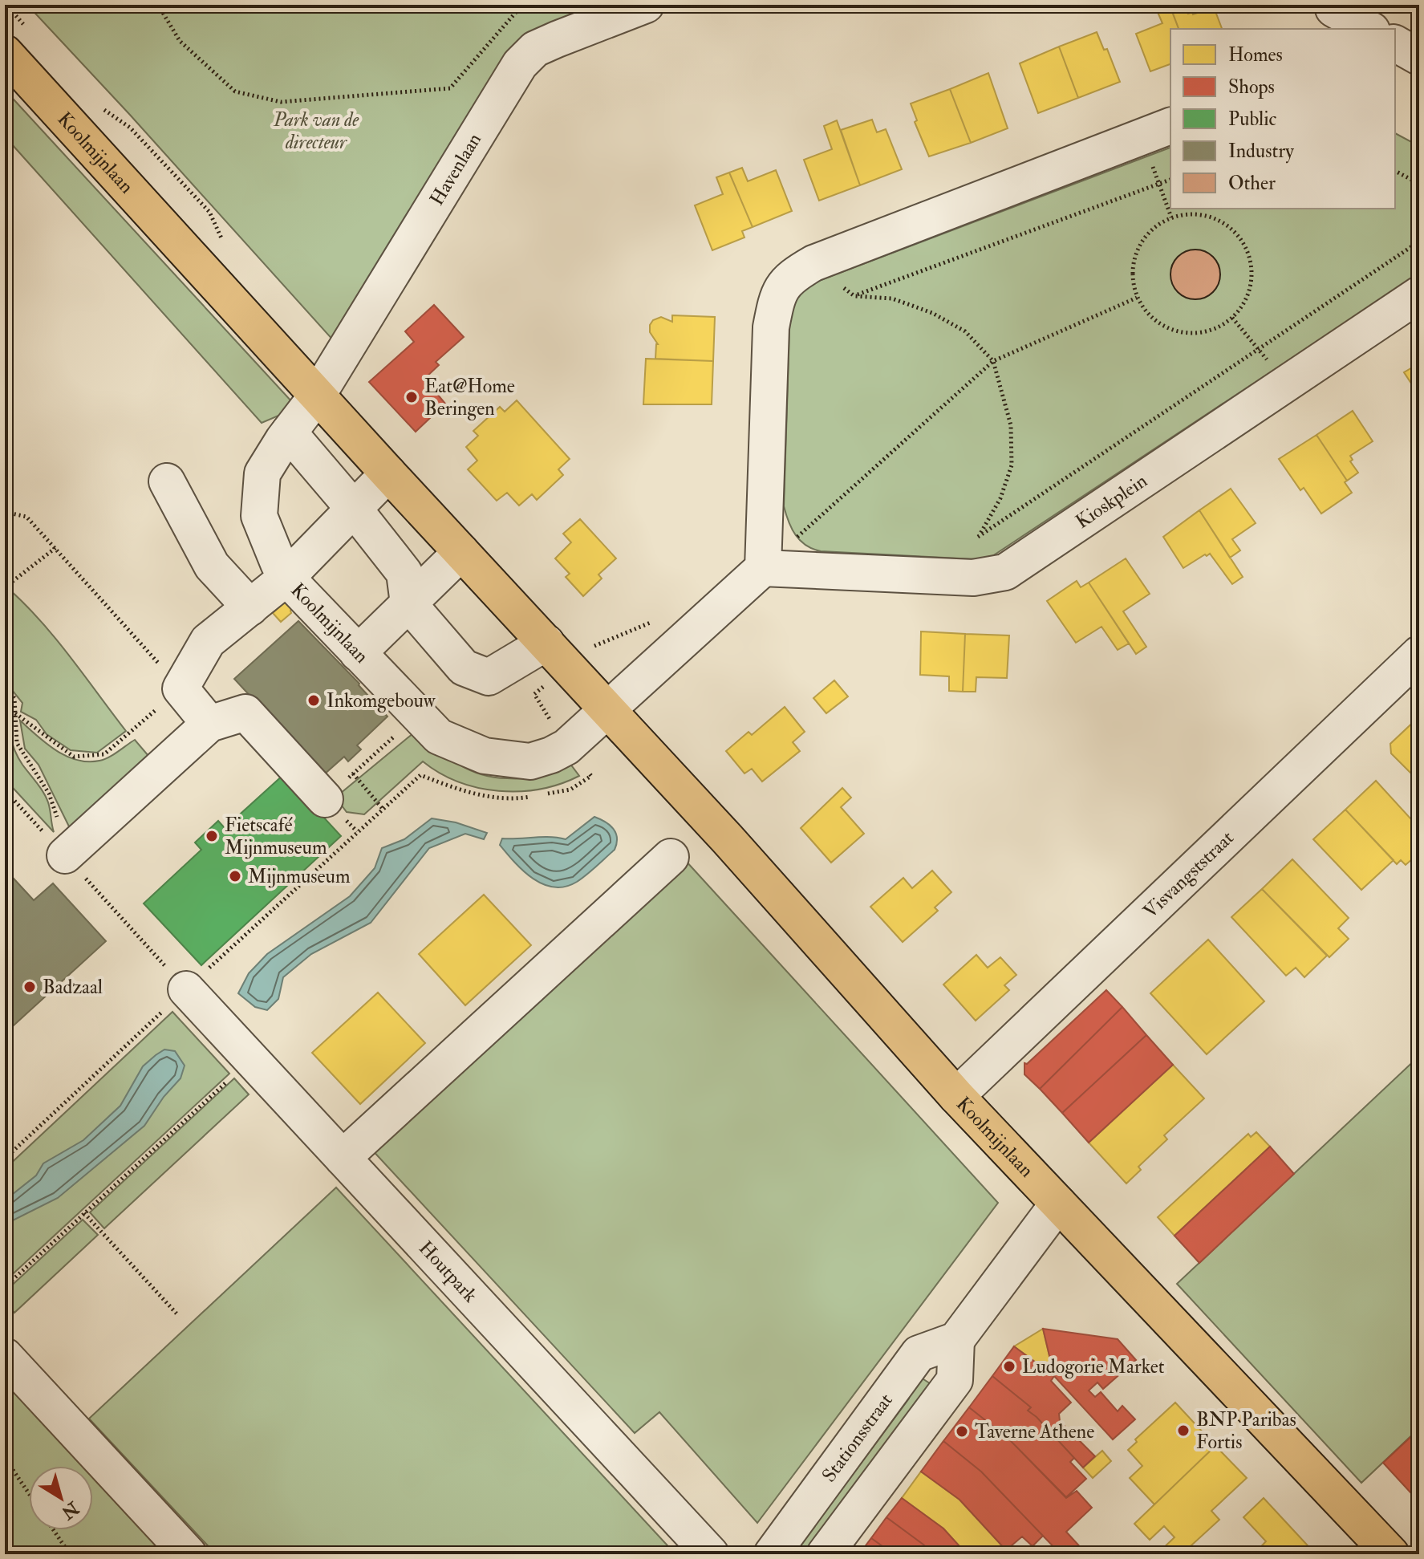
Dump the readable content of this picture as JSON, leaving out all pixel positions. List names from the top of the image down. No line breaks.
{"streets":{"main road":["Koolmijnlaan"],"street":["Havenlaan","Kioskplein","Visvangststraat","Houtpark","Stationsstraat"]},"crossings":[["Koolmijnlaan","Havenlaan"],["Koolmijnlaan","Visvangststraat"]],"parks":["Park van de directeur"],"places":["Eat@Home Beringen","Inkomgebouw","Fietscafé Mijnmuseum","Mijnmuseum","Badzaal","Ludogorie Market","BNP Paribas Fortis","Taverne Athene"],"legend":["Homes","Shops","Public","Industry","Other"],"north":"bottom right"}
